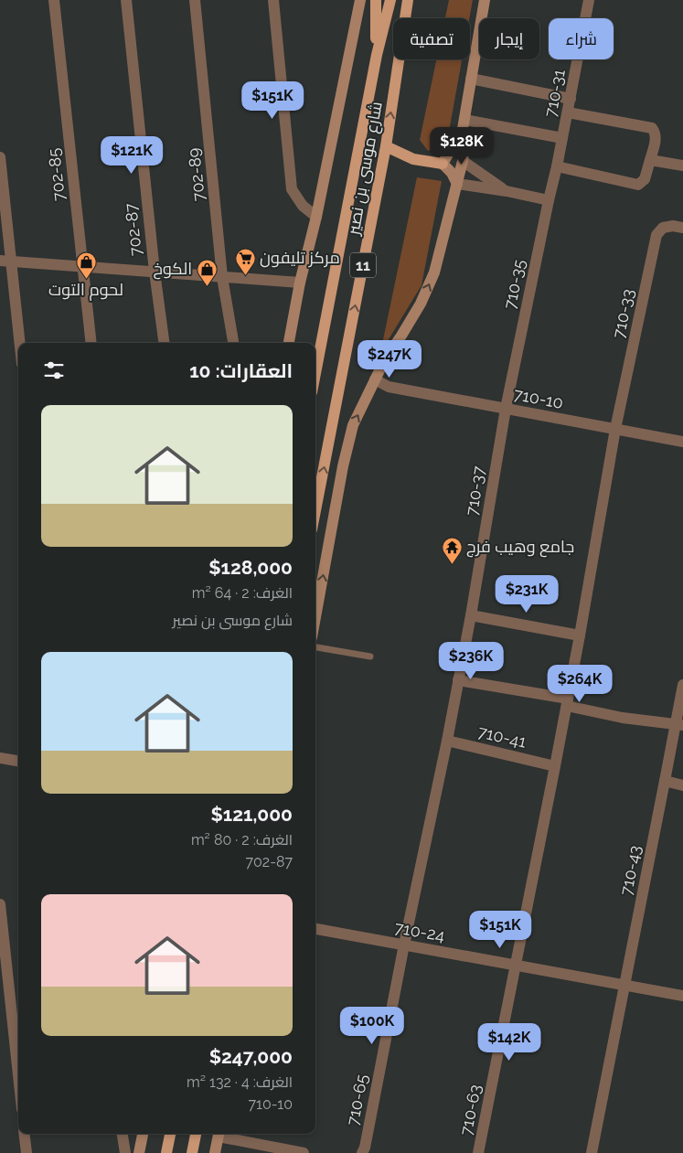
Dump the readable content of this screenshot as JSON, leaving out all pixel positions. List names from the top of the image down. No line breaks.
{"streets":{"main road":["شارع موسى بن نصير","11"],"street":["710-31","702-85","702-89","702-87","710-35","710-33","710-10","710-37","710-41","710-43","710-24","710-65","710-63"]},"crossings":[["710-31","710-35"],["710-35","710-10"],["710-35","710-37"],["710-33","710-10"],["710-10","710-37"],["710-37","710-41"],["710-43","710-24"],["710-24","710-65"],["710-24","710-63"]],"places":{"supermarket":["مركز تليفون"],"shop":["لحوم التوت","الكوخ"],"temple":["جامع وهيب فرج"]},"page":{"chip":["شراء","إيجار","تصفية"],"price":["$151K","$128K","$121K","$247K","$231K","$236K","$264K","$151K","$100K","$142K"],"heading":"العقارات: 10","list":[{"name":"$128,000","note":"الغرف: 2 · 64 m² · شارع موسى بن نصير"},{"name":"$121,000","note":"الغرف: 2 · 80 m² · 702-87"},{"name":"$247,000","note":"الغرف: 4 · 132 m² · 710-10"}]}}
